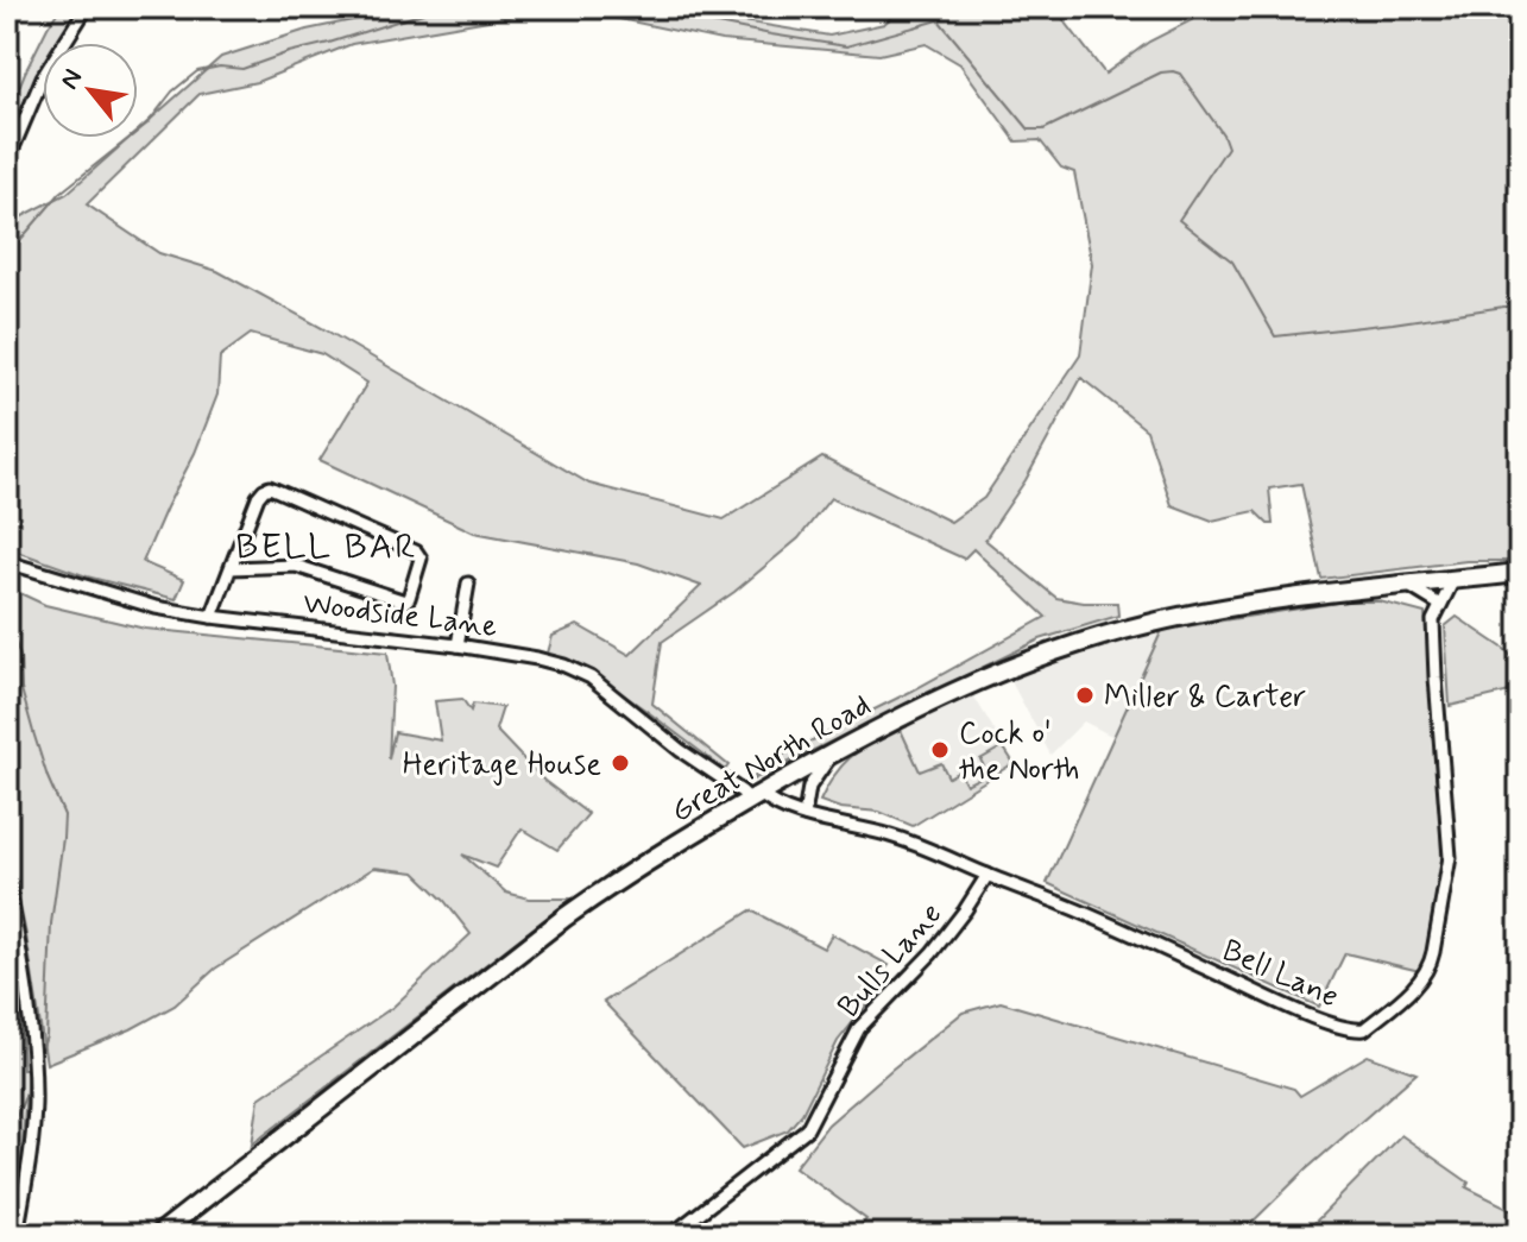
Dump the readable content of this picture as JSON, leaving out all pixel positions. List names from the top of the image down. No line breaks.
{"streets":{"main road":["Great North Road"],"street":["Woodside Lane","Bulls Lane","Bell Lane"]},"crossings":[["Woodside Lane","Great North Road"],["Woodside Lane","Bell Lane"],["Great North Road","Bell Lane"],["Bulls Lane","Bell Lane"]],"districts":["BELL BAR"],"places":["Miller & Carter","Cock o' the North","Heritage House"],"north":"top left"}
